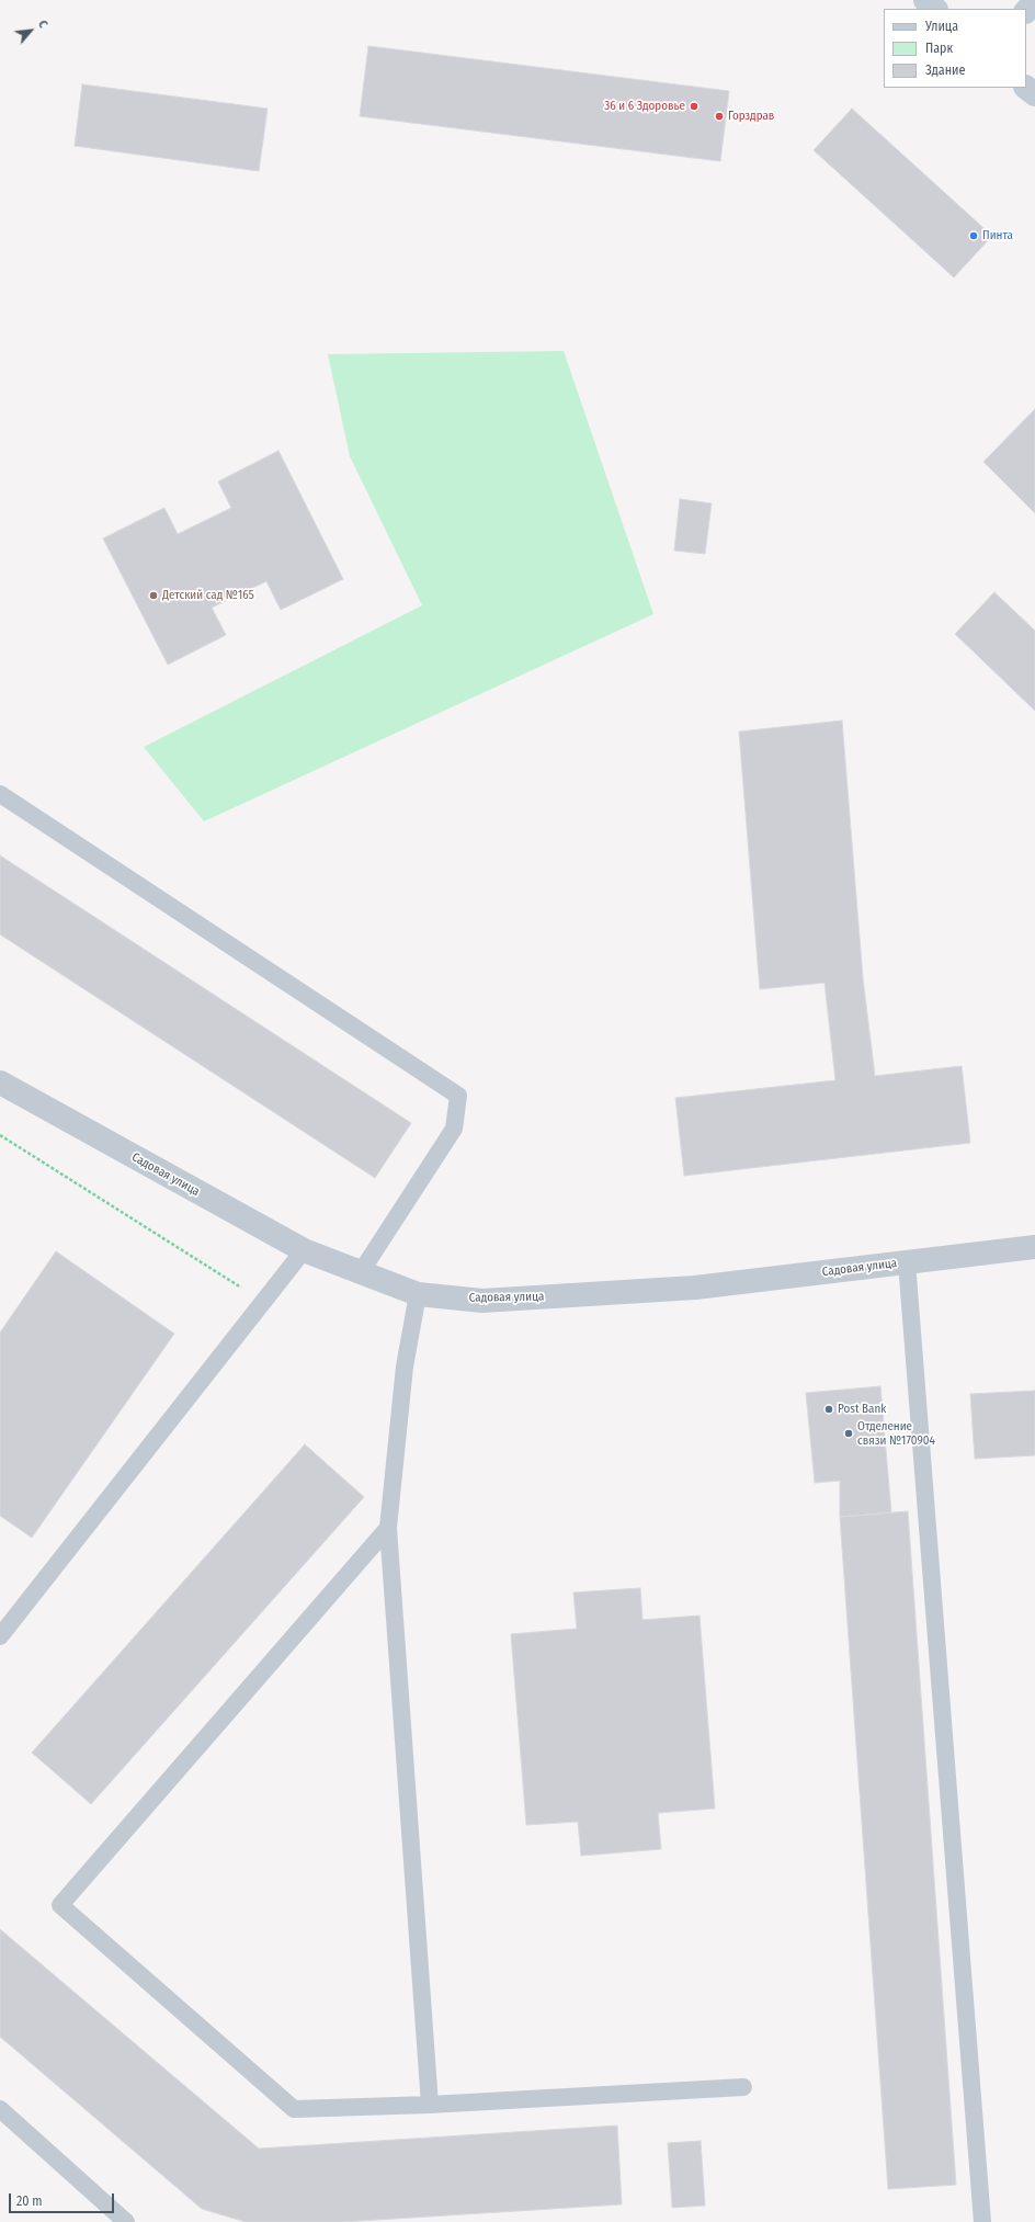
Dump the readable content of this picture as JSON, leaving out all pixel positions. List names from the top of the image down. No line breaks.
{"streets":{"street":["Садовая улица"]},"places":["36 и 6 Здоровье","Горздрав","Пинта","Детский сад №165","Post Bank","Отделение связи №170904"],"legend":["Улица","Парк","Здание"],"scale_bar":"20 m","north":"top right"}
